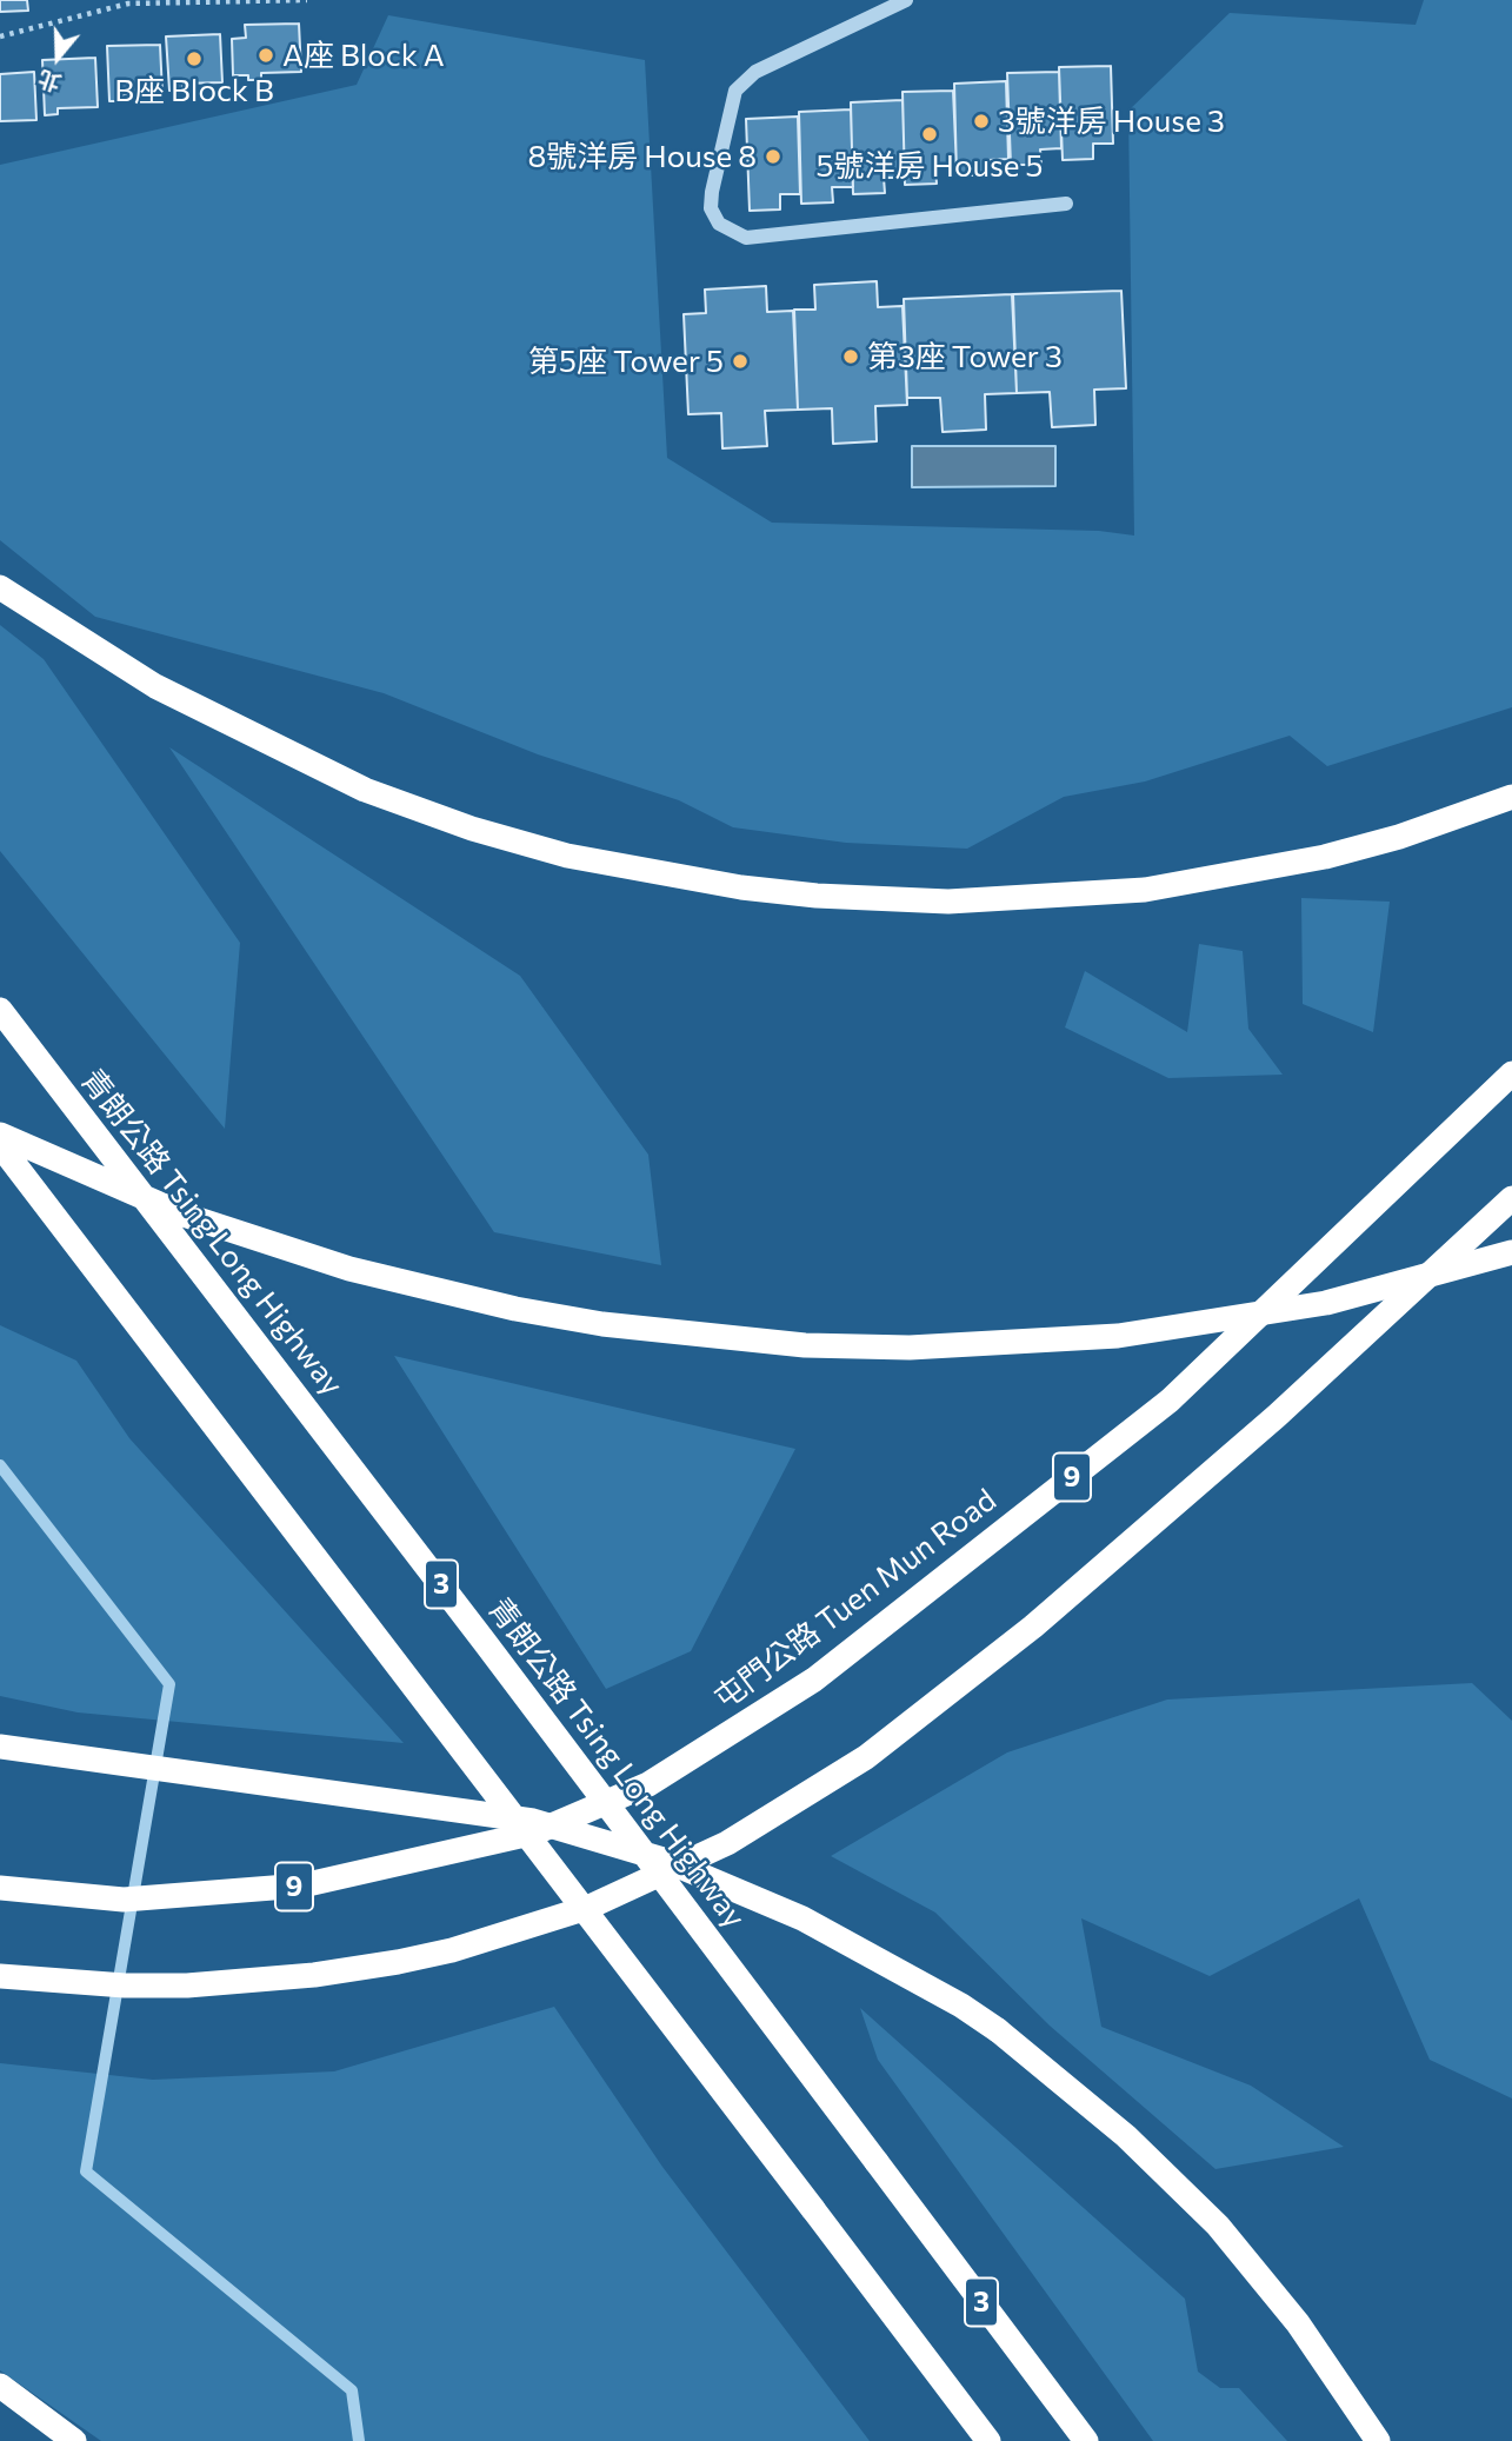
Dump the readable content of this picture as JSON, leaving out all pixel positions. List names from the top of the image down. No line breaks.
{"streets":{"highway":["青朗公路 Tsing Long Highway","9","3","屯門公路 Tuen Mun Road"]},"places":["A座 Block A","B座 Block B","3號洋房 House 3","5號洋房 House 5","8號洋房 House 8","第3座 Tower 3","第5座 Tower 5"],"north":"bottom"}
